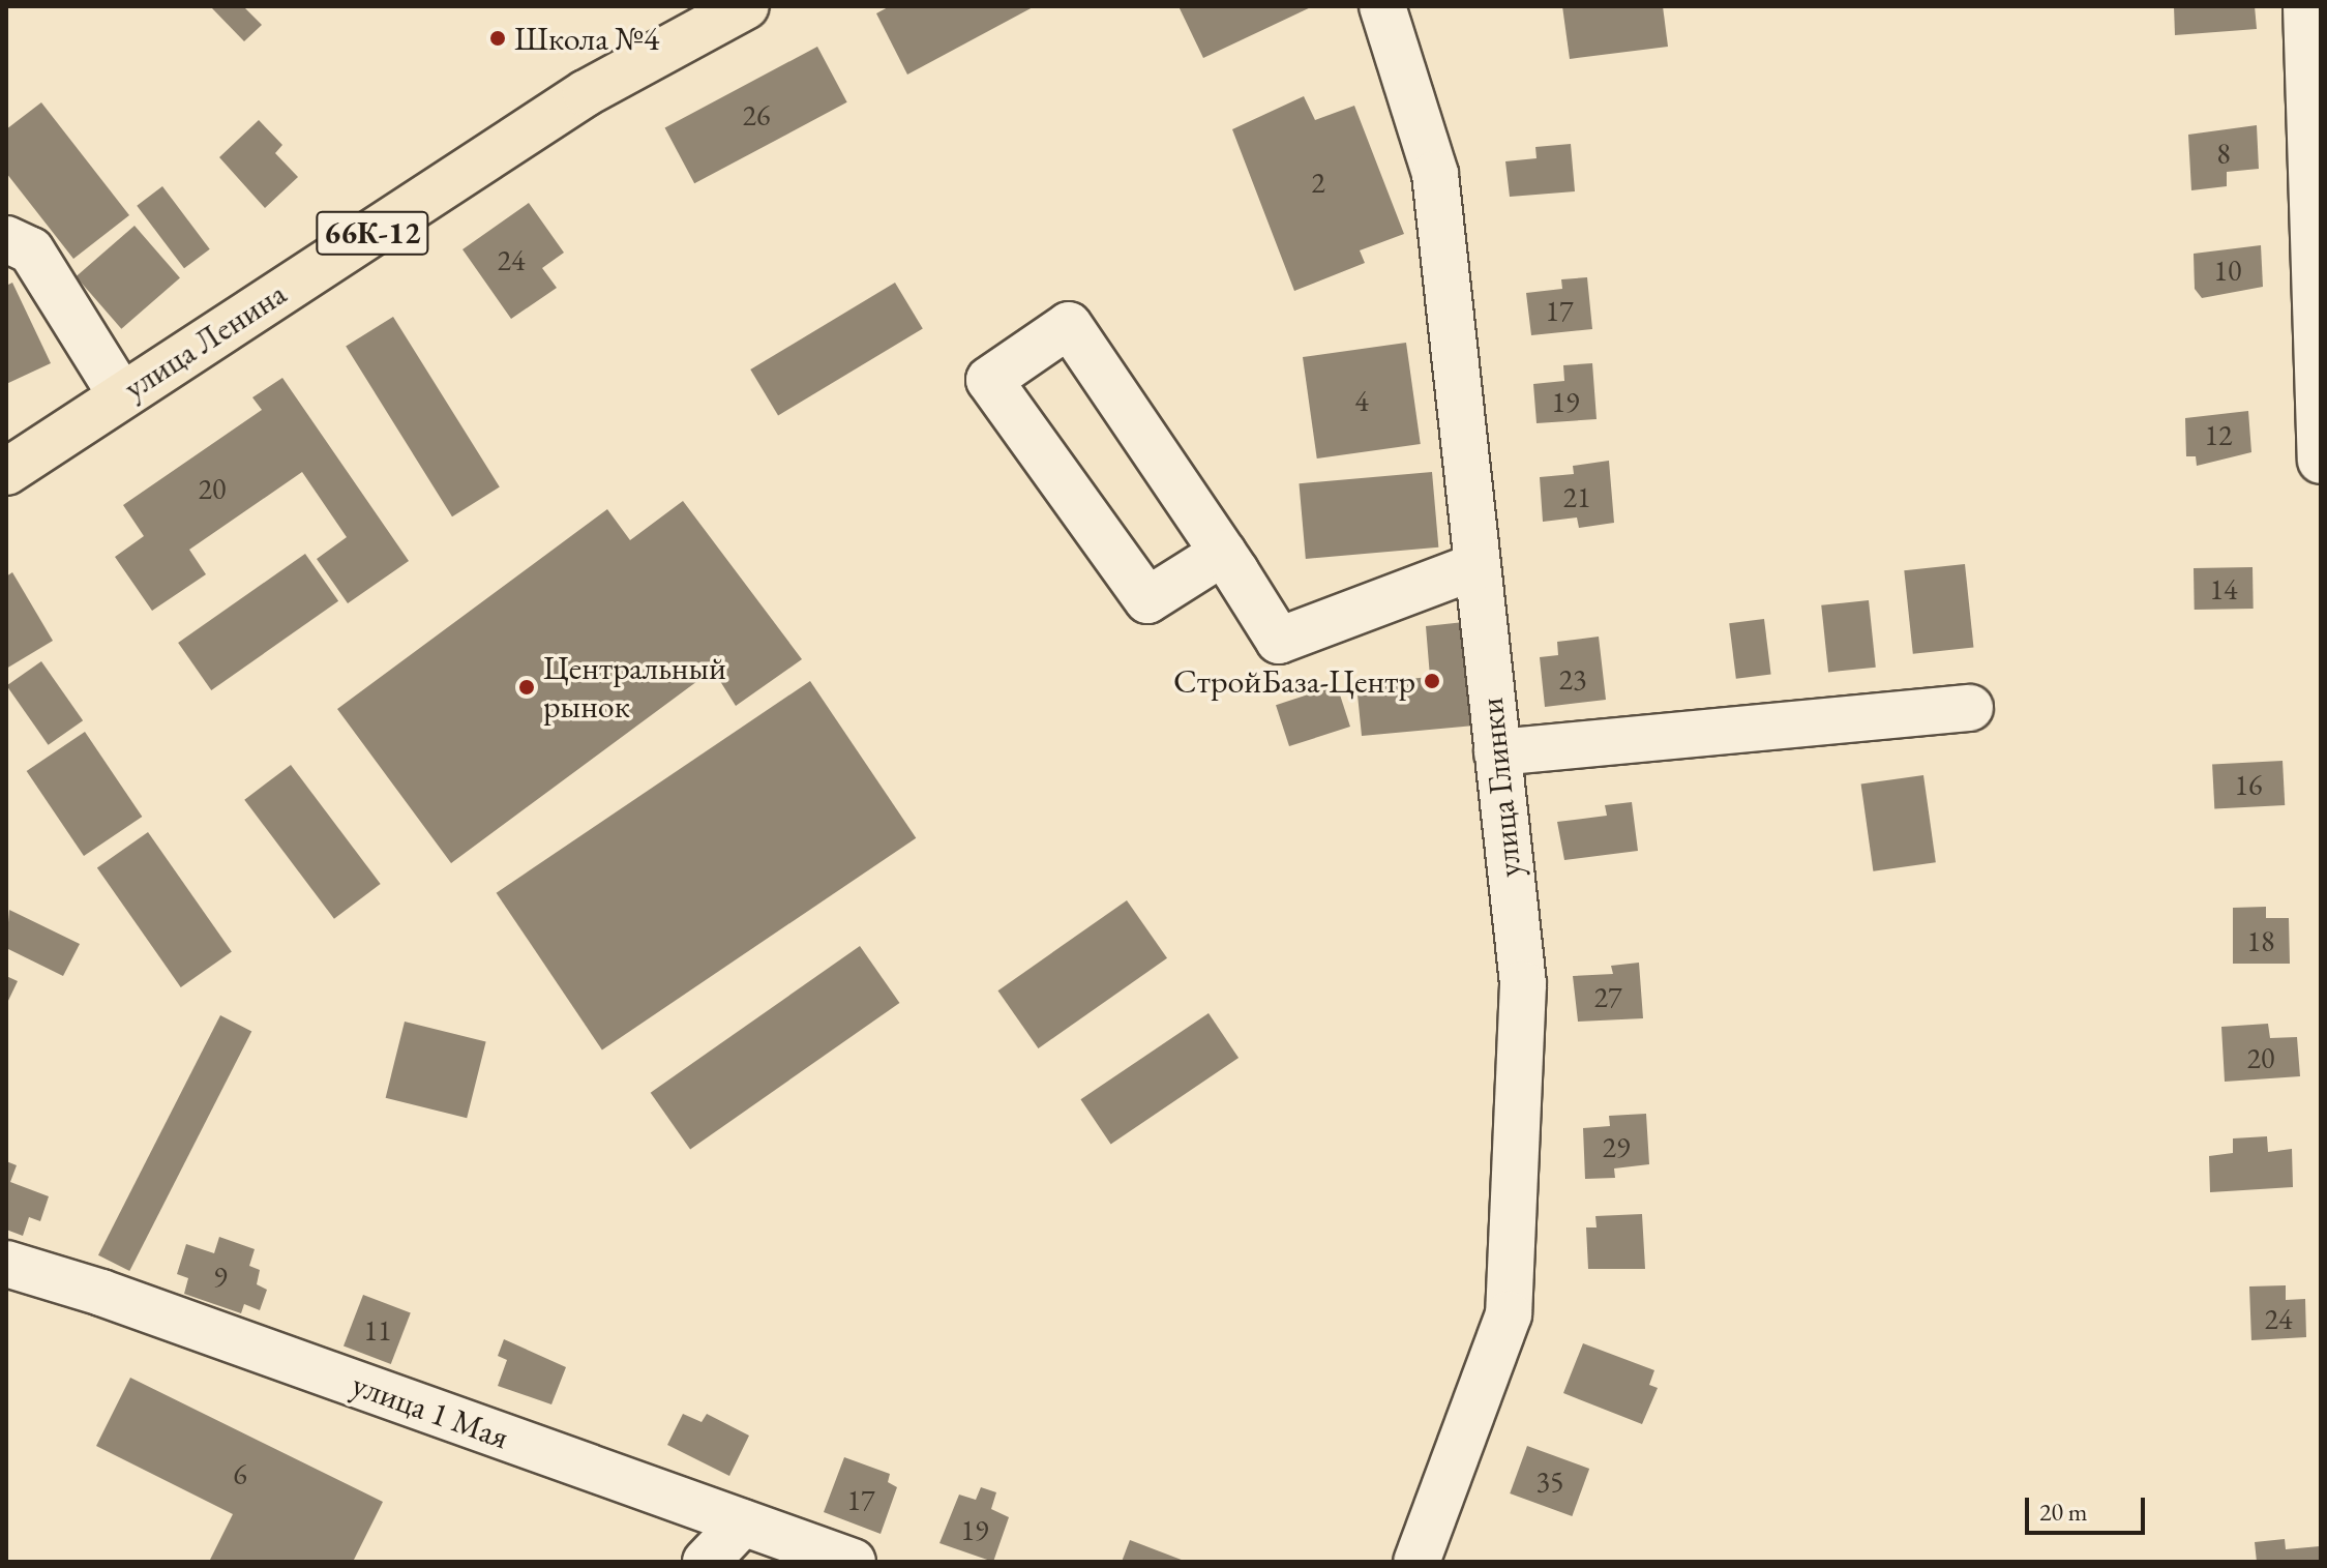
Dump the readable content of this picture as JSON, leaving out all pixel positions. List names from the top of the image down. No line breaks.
{"streets":{"main road":["66К-12","улица Ленина"],"street":["улица Глинки","улица 1 Мая"]},"places":["Школа №4","СтройБаза-Центр","Центральный рынок"],"house_numbers":["26","8","2","24","10","17","4","19","12","20","21","14","23","16","18","27","20","29","9","24","11","6","35","17","19"],"scale_bar":"20 m"}
